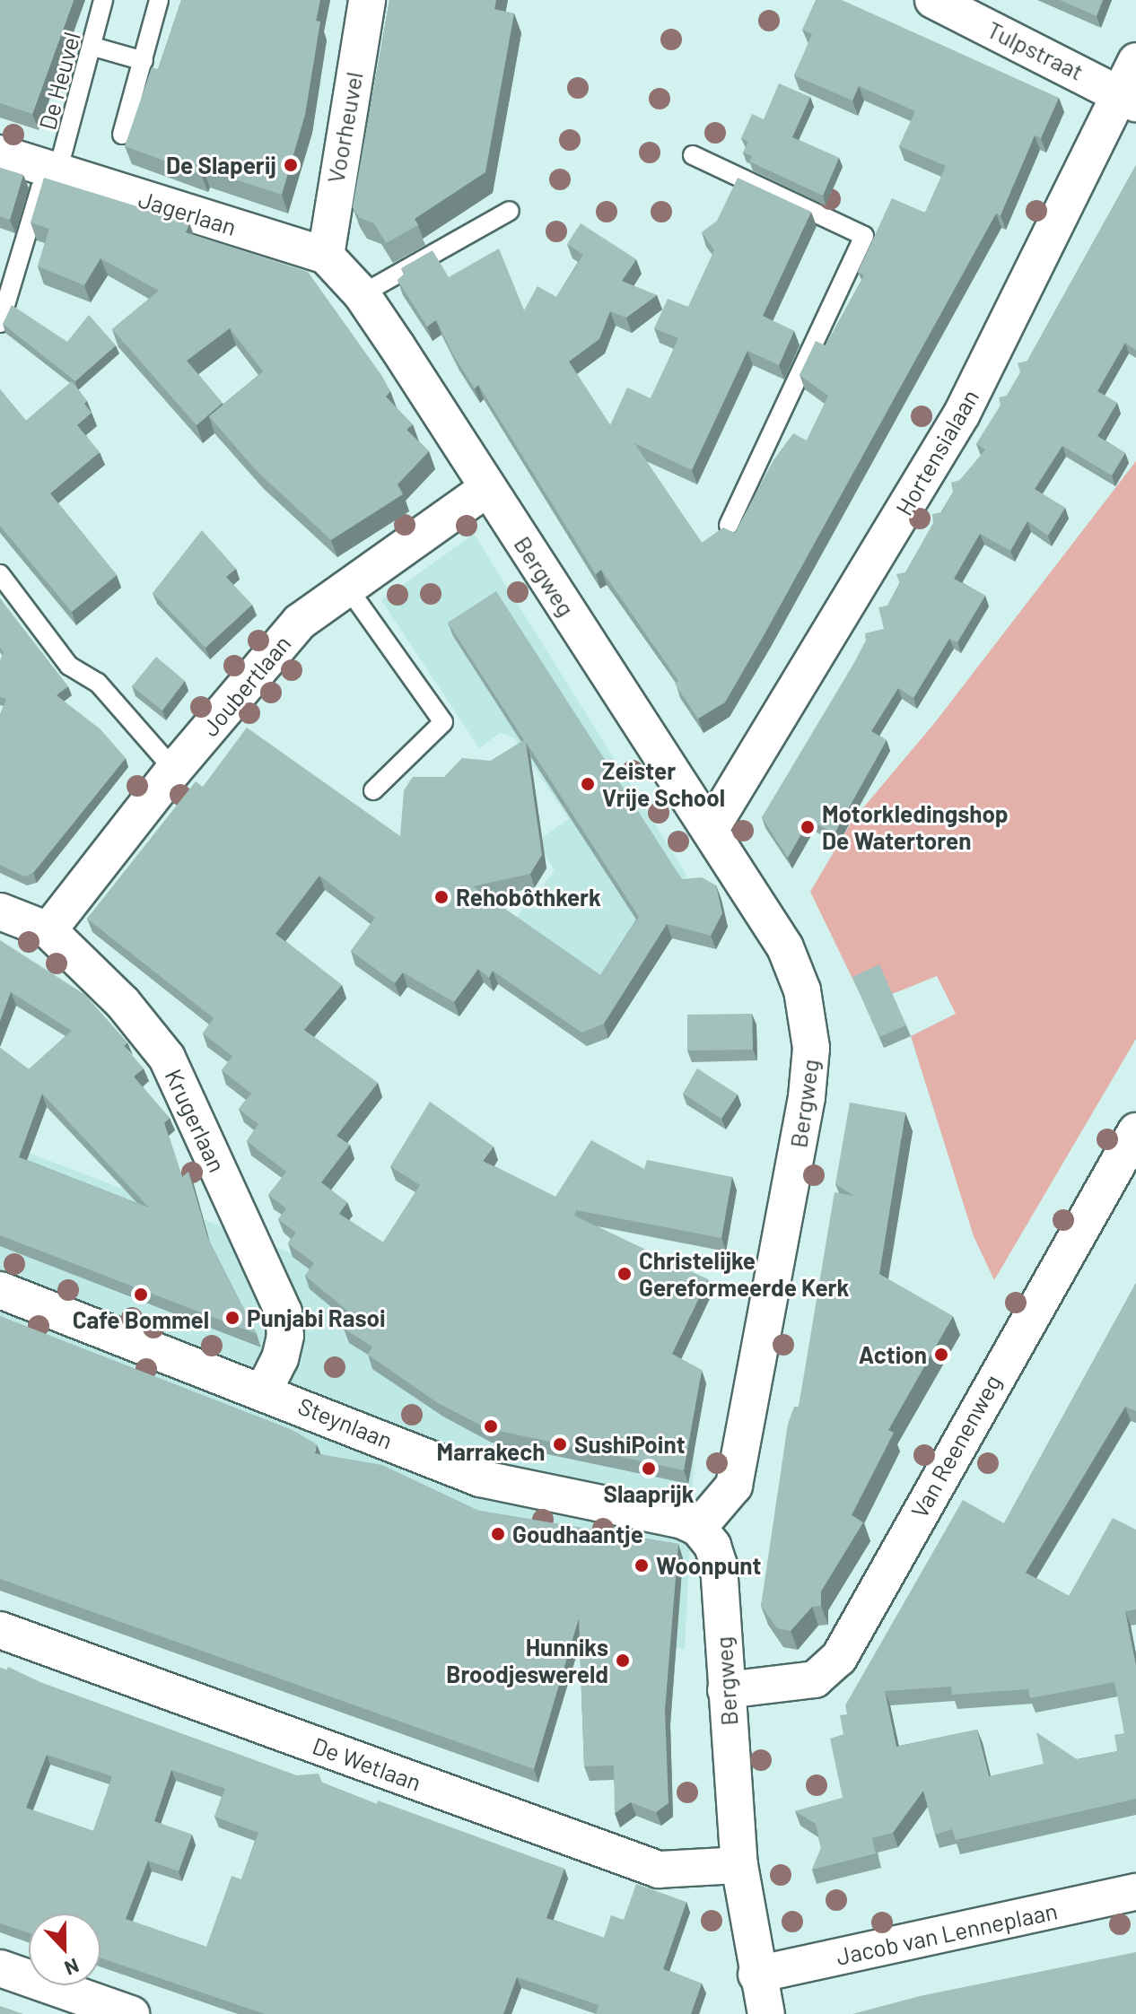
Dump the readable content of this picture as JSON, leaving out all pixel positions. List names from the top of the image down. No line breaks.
{"streets":{"street":["Tulpstraat","Voorheuvel","Jagerlaan","Hortensialaan","Bergweg","Joubertlaan","Krugerlaan","Steynlaan","Van Reenenweg","De Wetlaan","Jacob van Lenneplaan"],"lane":["De Heuvel"]},"crossings":[["Tulpstraat","Hortensialaan"],["De Heuvel","Jagerlaan"],["Voorheuvel","Jagerlaan"],["Jagerlaan","Bergweg"],["Hortensialaan","Bergweg"],["Bergweg","Joubertlaan"],["Bergweg","Steynlaan"],["Bergweg","Van Reenenweg"],["Bergweg","De Wetlaan"],["Bergweg","Jacob van Lenneplaan"],["Joubertlaan","Krugerlaan"],["Krugerlaan","Steynlaan"]],"places":["De Slaperij","Zeister Vrije School","Motorkledingshop De Watertoren","Rehobôthkerk","Christelijke Gereformeerde Kerk","Cafe Bommel","Punjabi Rasoi","Action","Marrakech","SushiPoint","Slaaprijk","Goudhaantje","Woonpunt","Hunniks Broodjeswereld"],"north":"bottom"}
